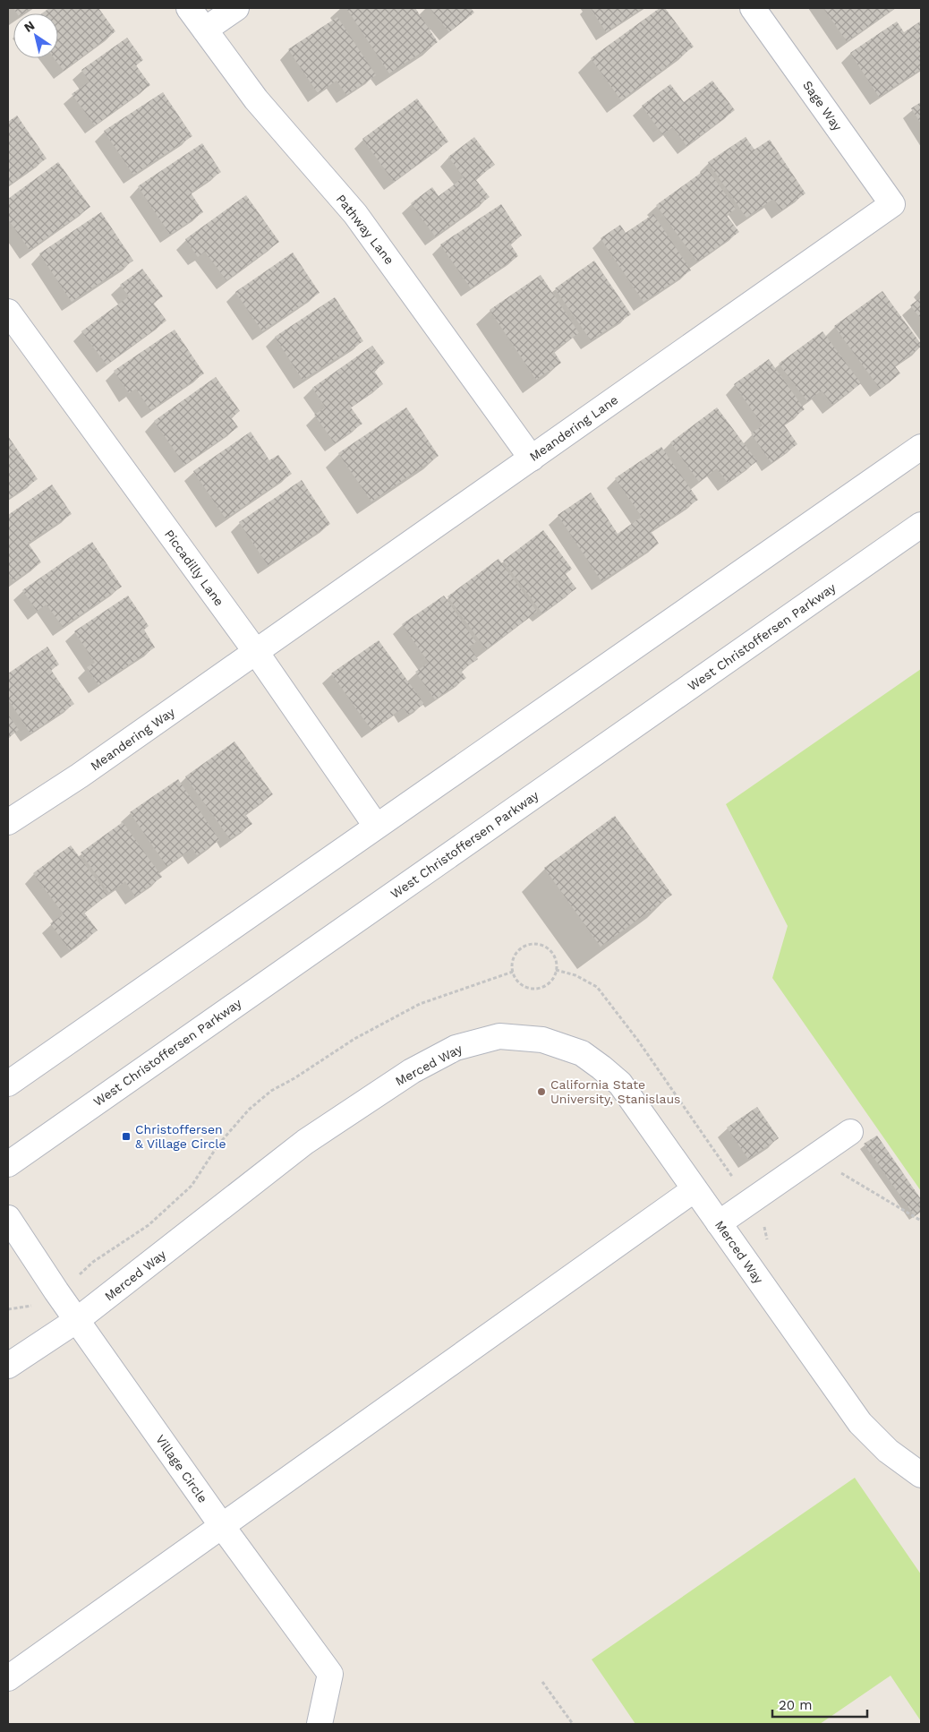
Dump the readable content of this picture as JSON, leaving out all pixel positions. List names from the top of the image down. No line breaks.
{"streets":{"street":["Sage Way","Pathway Lane","Meandering Lane","Piccadilly Lane","West Christoffersen Parkway","Meandering Way","Merced Way","Village Circle"]},"crossings":[["Sage Way","Meandering Lane"],["Pathway Lane","Meandering Lane"],["Meandering Lane","Piccadilly Lane"],["Meandering Lane","Meandering Way"],["Piccadilly Lane","Meandering Way"],["Merced Way","Village Circle"]],"places":{"other":["California State University, Stanislaus"],"transit":["Christoffersen & Village Circle"]},"scale_bar":"20 m","north":"top left"}
